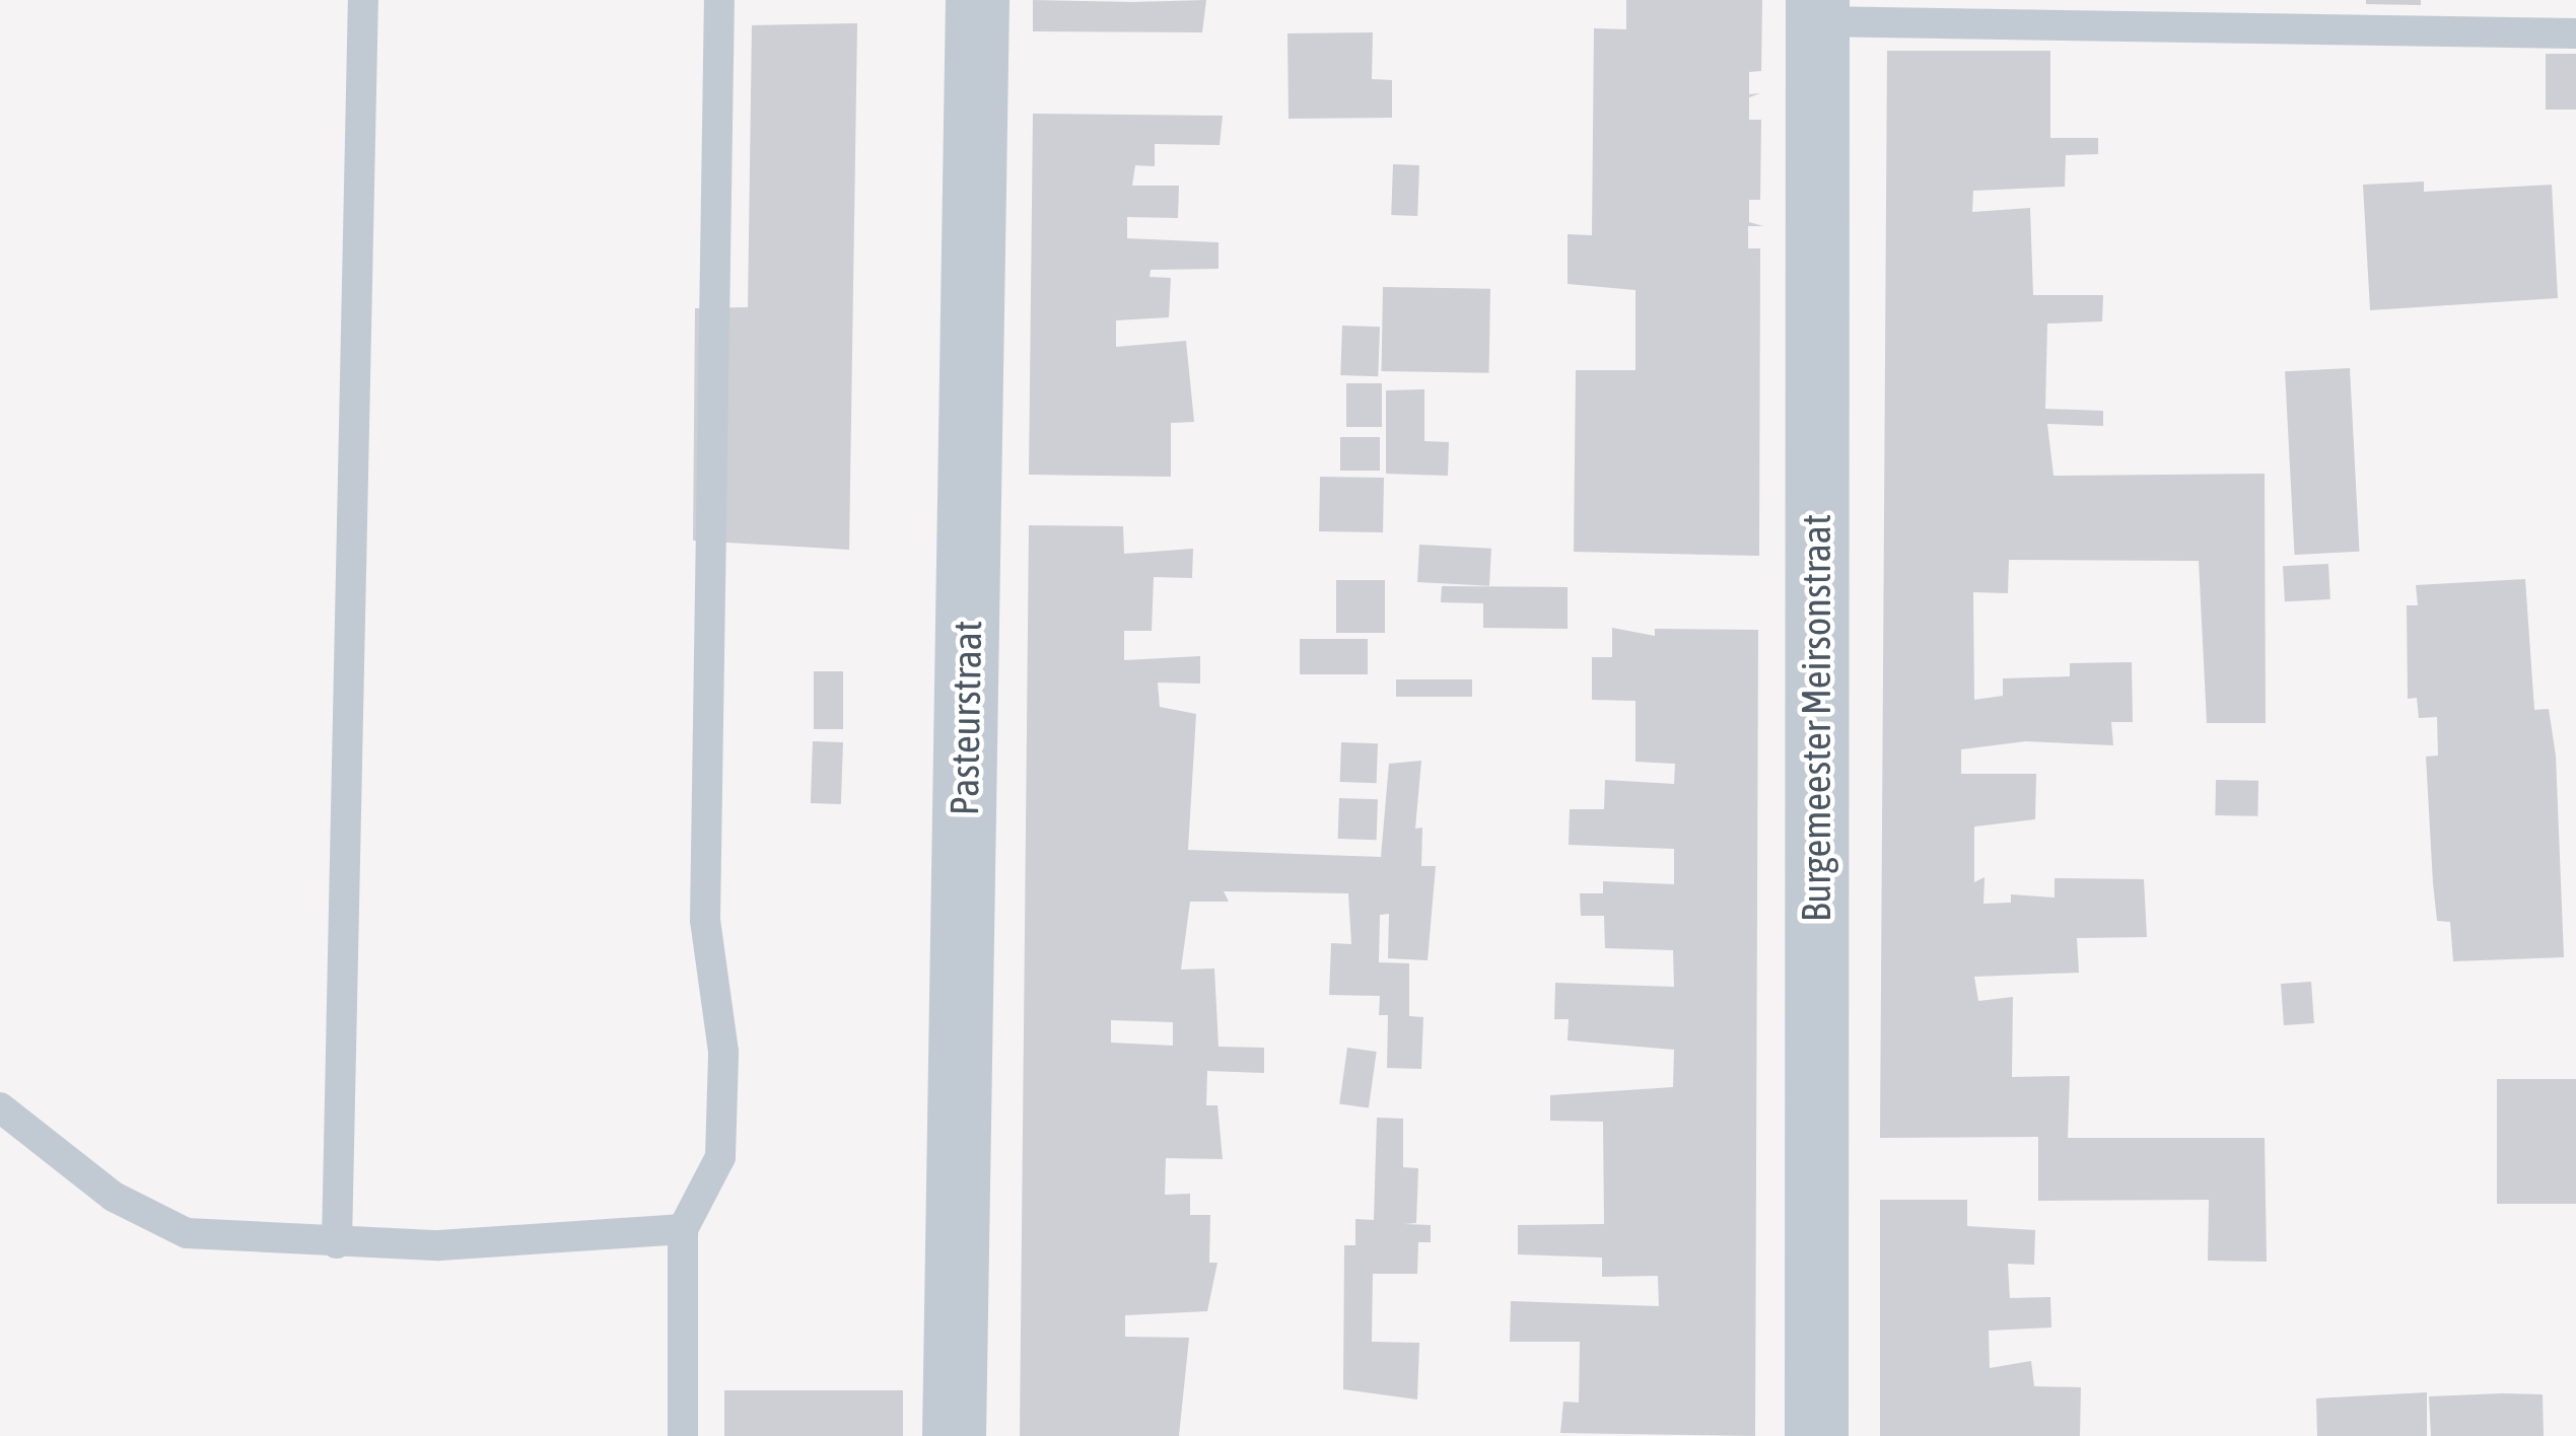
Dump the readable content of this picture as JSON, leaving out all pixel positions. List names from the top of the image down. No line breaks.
{"streets":{"street":["Pasteurstraat","Burgemeester Meirsonstraat"]}}
